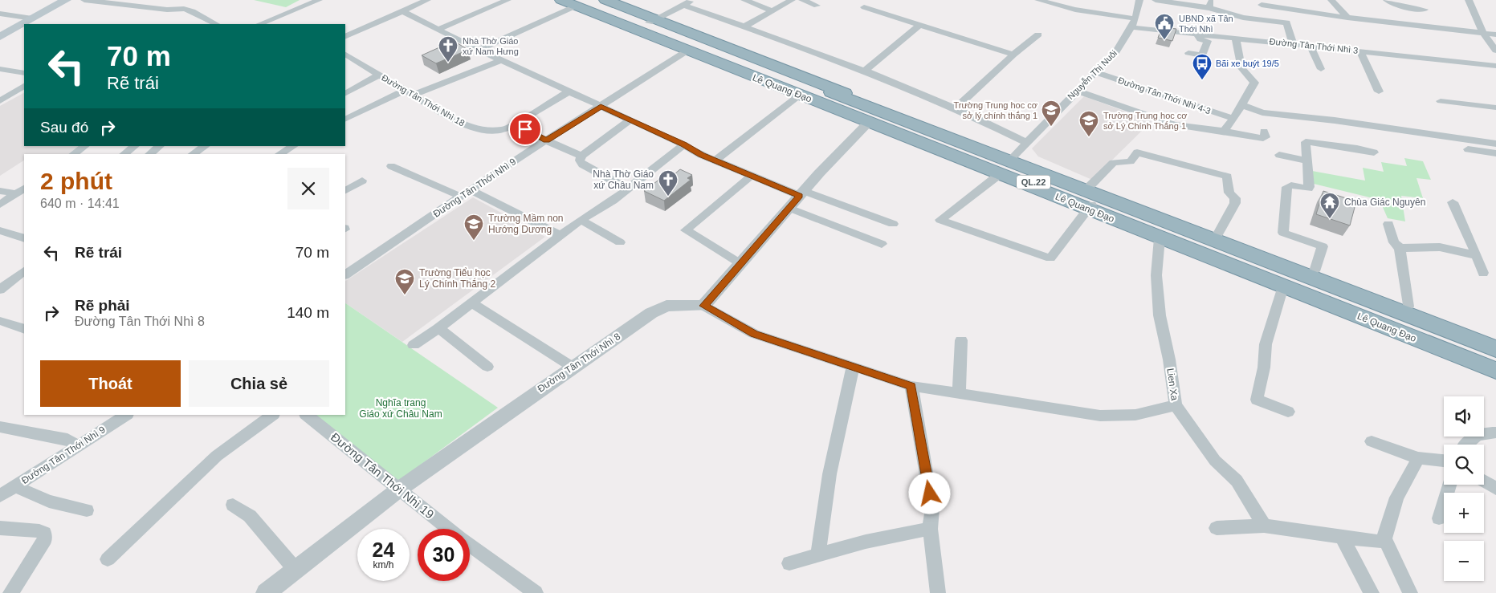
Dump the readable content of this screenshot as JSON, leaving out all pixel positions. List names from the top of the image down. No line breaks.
{"streets":{"highway":["Lê Quang Đạo","QL.22"],"street":["Đường Tân Thới Nhì 3","Nguyễn Thị Nuôi","Đường Tân Thới Nhì 4-3","Đường Tân Thới Nhì 18","Đường Tân Thới Nhì 9","Đường Tân Thới Nhì 8","Lien Xa","Đường Tân Thới Nhì 19"]},"crossings":[["Đường Tân Thới Nhì 3","Nguyễn Thị Nuôi"],["Nguyễn Thị Nuôi","Lê Quang Đạo"],["Nguyễn Thị Nuôi","Đường Tân Thới Nhì 4-3"],["Lê Quang Đạo","Đường Tân Thới Nhì 9"],["Lê Quang Đạo","Lien Xa"],["Đường Tân Thới Nhì 8","Đường Tân Thới Nhì 19"]],"parks":["Nghĩa trang Giáo xứ Châu Nam"],"places":{"public building":["UBND xã Tân Thới Nhì"],"church":["Nhà Thờ Giáo xứ Nam Hưng","Nhà Thờ Giáo xứ Châu Nam"],"bus stop":["Bãi xe buýt 19/5"],"school or university":["Trường Trung học cơ sở lý chính thắng 1","Trường Trung học cơ sở Lý Chính Thắng 1","Trường Mầm non Hướng Dương","Trường Tiểu học Lý Chính Thắng 2"],"temple":["Chùa Giác Nguyên"]},"page":{"turn":["70 m","Rẽ trái"],"then":"Sau đó","heading":["2 phút","640 m · 14:41"],"list":[{"name":"Rẽ trái","value":"70 m"},{"name":"Rẽ phải","note":"Đường Tân Thới Nhì 8","value":"140 m"}],"buttons":["Thoát","Chia sẻ"],"map_buttons":["+","−"],"speed":"24 km/h","limit":"30"}}
